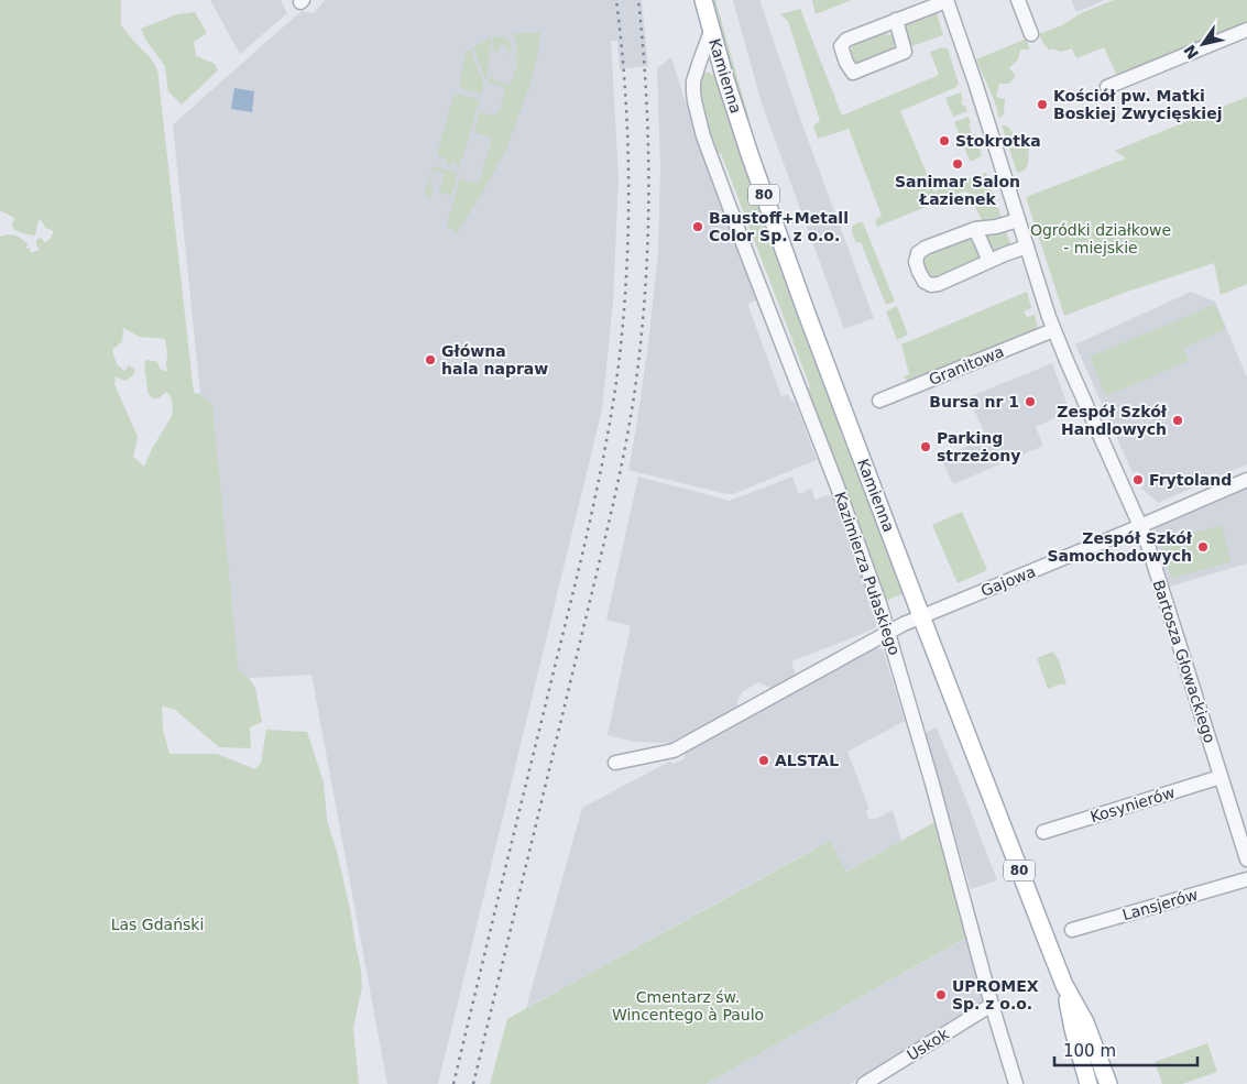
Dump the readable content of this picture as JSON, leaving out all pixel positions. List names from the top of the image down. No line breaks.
{"streets":{"main road":["Kamienna","80"],"street":["Granitowa","Kazimierza Pułaskiego","Gajowa","Bartosza Głowackiego","Kosynierów","Lansjerów","Uskok"]},"crossings":[["Kamienna","Kazimierza Pułaskiego"],["Kamienna","Gajowa"],["Granitowa","Bartosza Głowackiego"],["Kazimierza Pułaskiego","Gajowa"],["Kazimierza Pułaskiego","Uskok"],["Gajowa","Bartosza Głowackiego"],["Bartosza Głowackiego","Kosynierów"]],"parks":["Ogródki działkowe - miejskie","Las Gdański","Cmentarz św. Wincentego à Paulo"],"places":["Kościół pw. Matki Boskiej Zwycięskiej","Stokrotka","Sanimar Salon Łazienek","Baustoff+Metall Color Sp. z o.o.","Główna hala napraw","Bursa nr 1","Zespół Szkół Handlowych","Parking strzeżony","Frytoland","Zespół Szkół Samochodowych","ALSTAL","UPROMEX Sp. z o.o."],"scale_bar":"100 m","north":"bottom left"}
